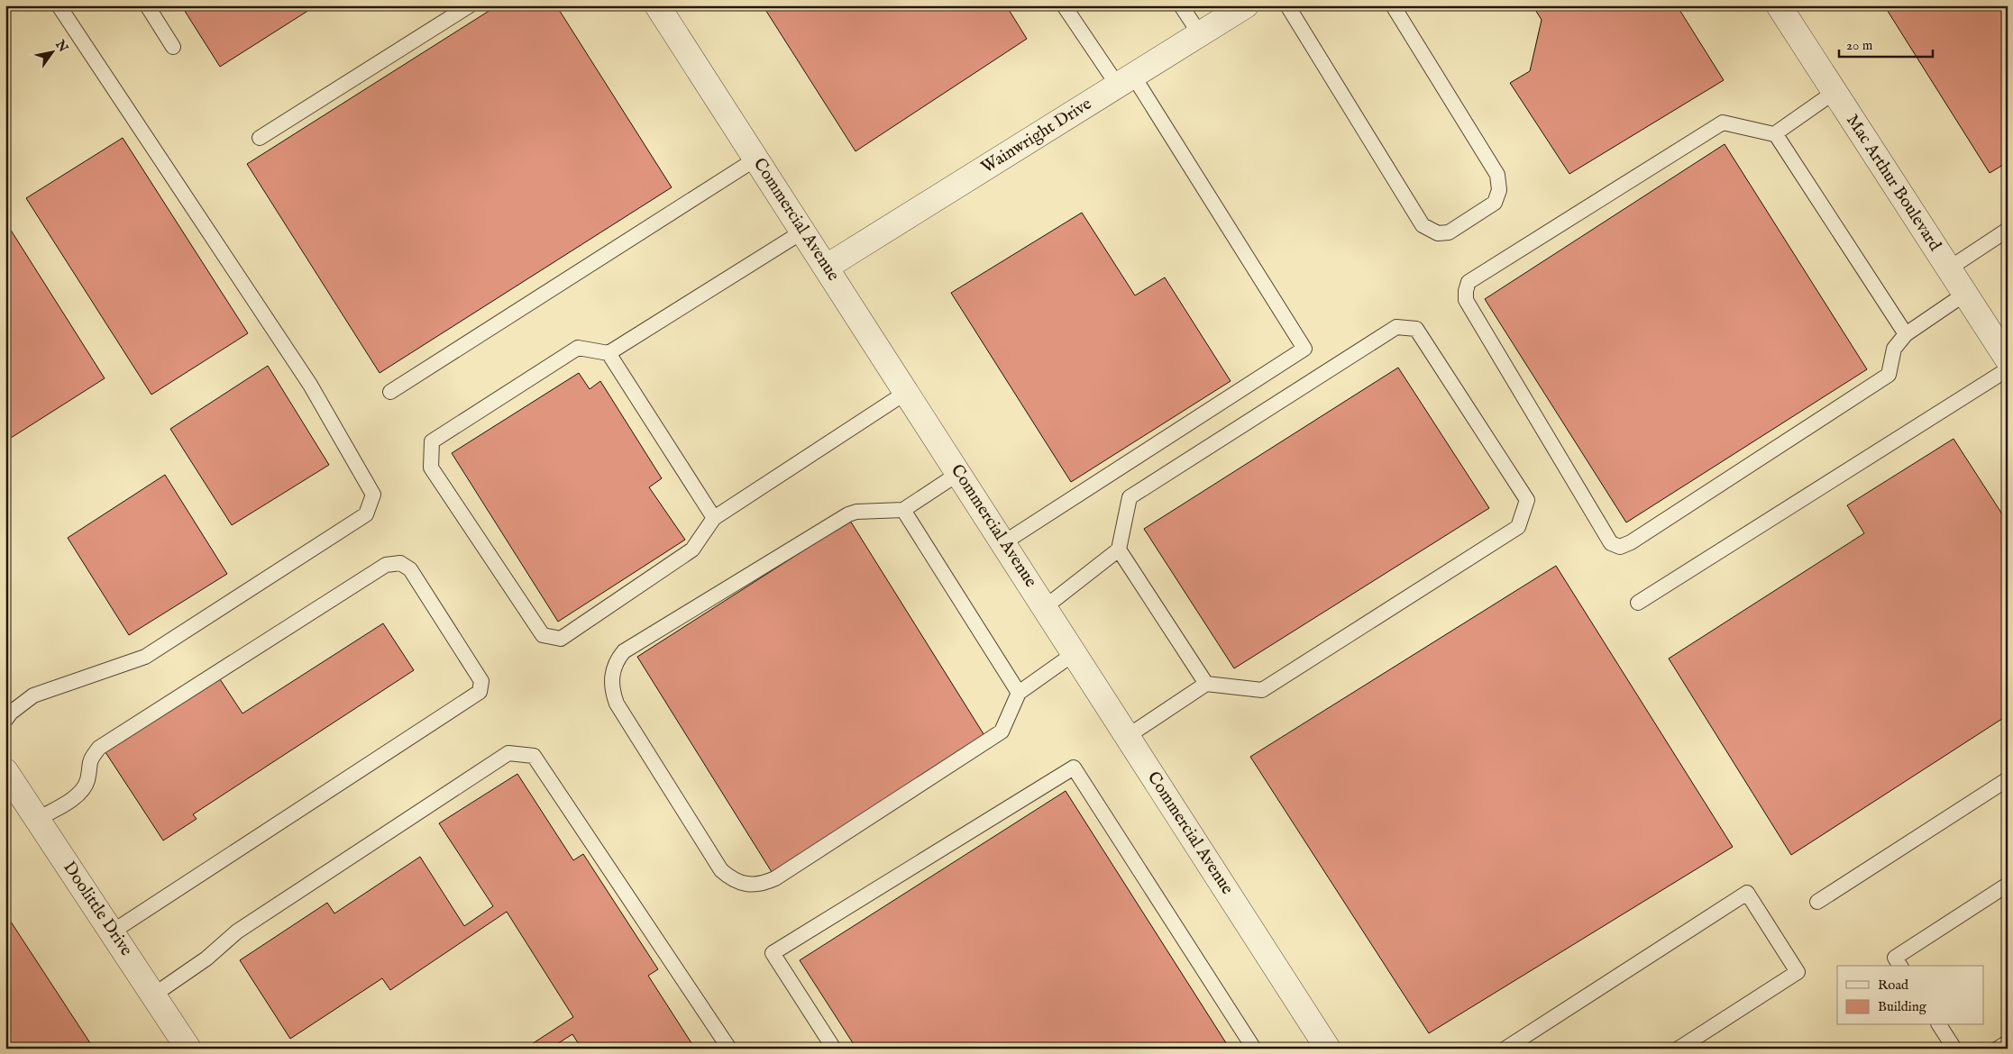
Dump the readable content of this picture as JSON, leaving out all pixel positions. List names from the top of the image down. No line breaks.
{"streets":{"street":["Wainwright Drive","Mac Arthur Boulevard","Commercial Avenue","Doolittle Drive"]},"crossings":[["Wainwright Drive","Commercial Avenue"]],"legend":["Road","Building"],"scale_bar":"20 m","north":"top right"}
